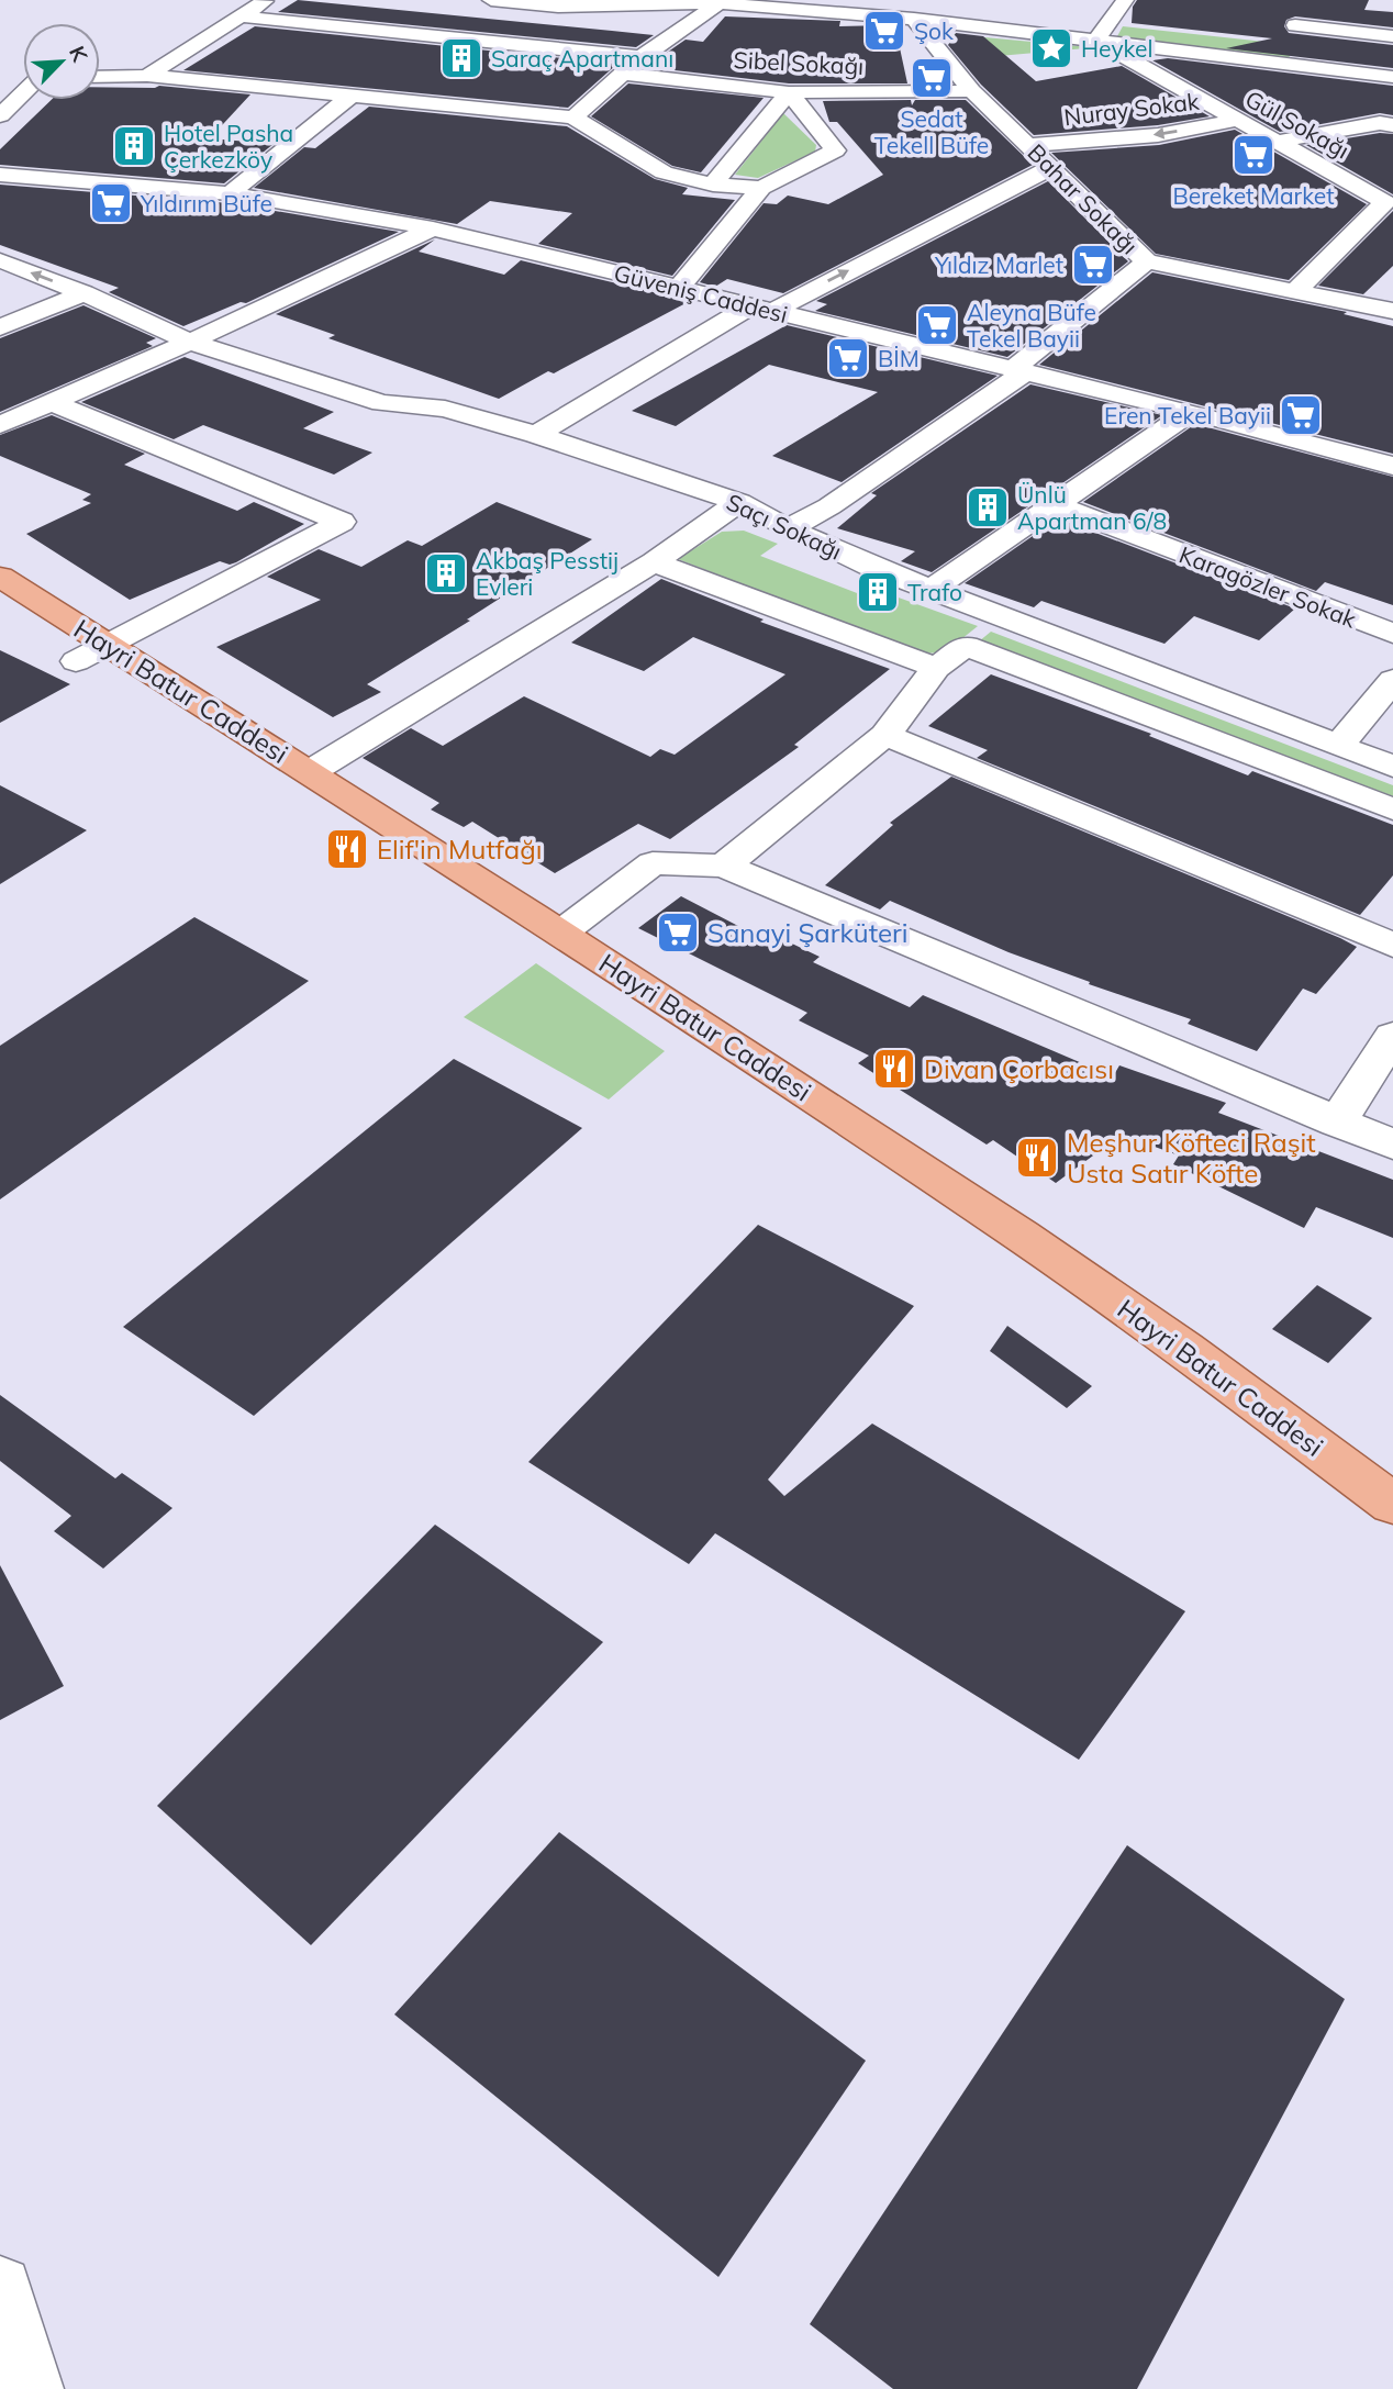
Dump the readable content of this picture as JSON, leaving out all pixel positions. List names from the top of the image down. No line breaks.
{"streets":{"main road":["Hayri Batur Caddesi"],"street":["Sibel Sokağı","Nuray Sokak","Gül Sokağı","Bahar Sokağı","Güveniş Caddesi","Saçı Sokağı","Karagözler Sokak"]},"crossings":[["Sibel Sokağı","Bahar Sokağı"],["Nuray Sokak","Gül Sokağı"],["Nuray Sokak","Bahar Sokağı"],["Gül Sokağı","Bahar Sokağı"]],"places":{"supermarket":["Şok","Sedat Tekell Büfe","Bereket Market","Yıldırım Büfe","Yıldız Marlet","Aleyna Büfe Tekel Bayii","BİM","Eren Tekel Bayii","Sanayi Şarküteri"],"place":["Heykel"],"building":["Saraç Apartmanı","Hotel Pasha Çerkezköy","Ünlü Apartman 6/8","Akbaş Pesstij Evleri","Trafo"],"restaurant":["Elif'in Mutfağı","Divan Çorbacısı","Meşhur Köfteci Raşit Usta Satır Köfte"]},"north":"top right"}
